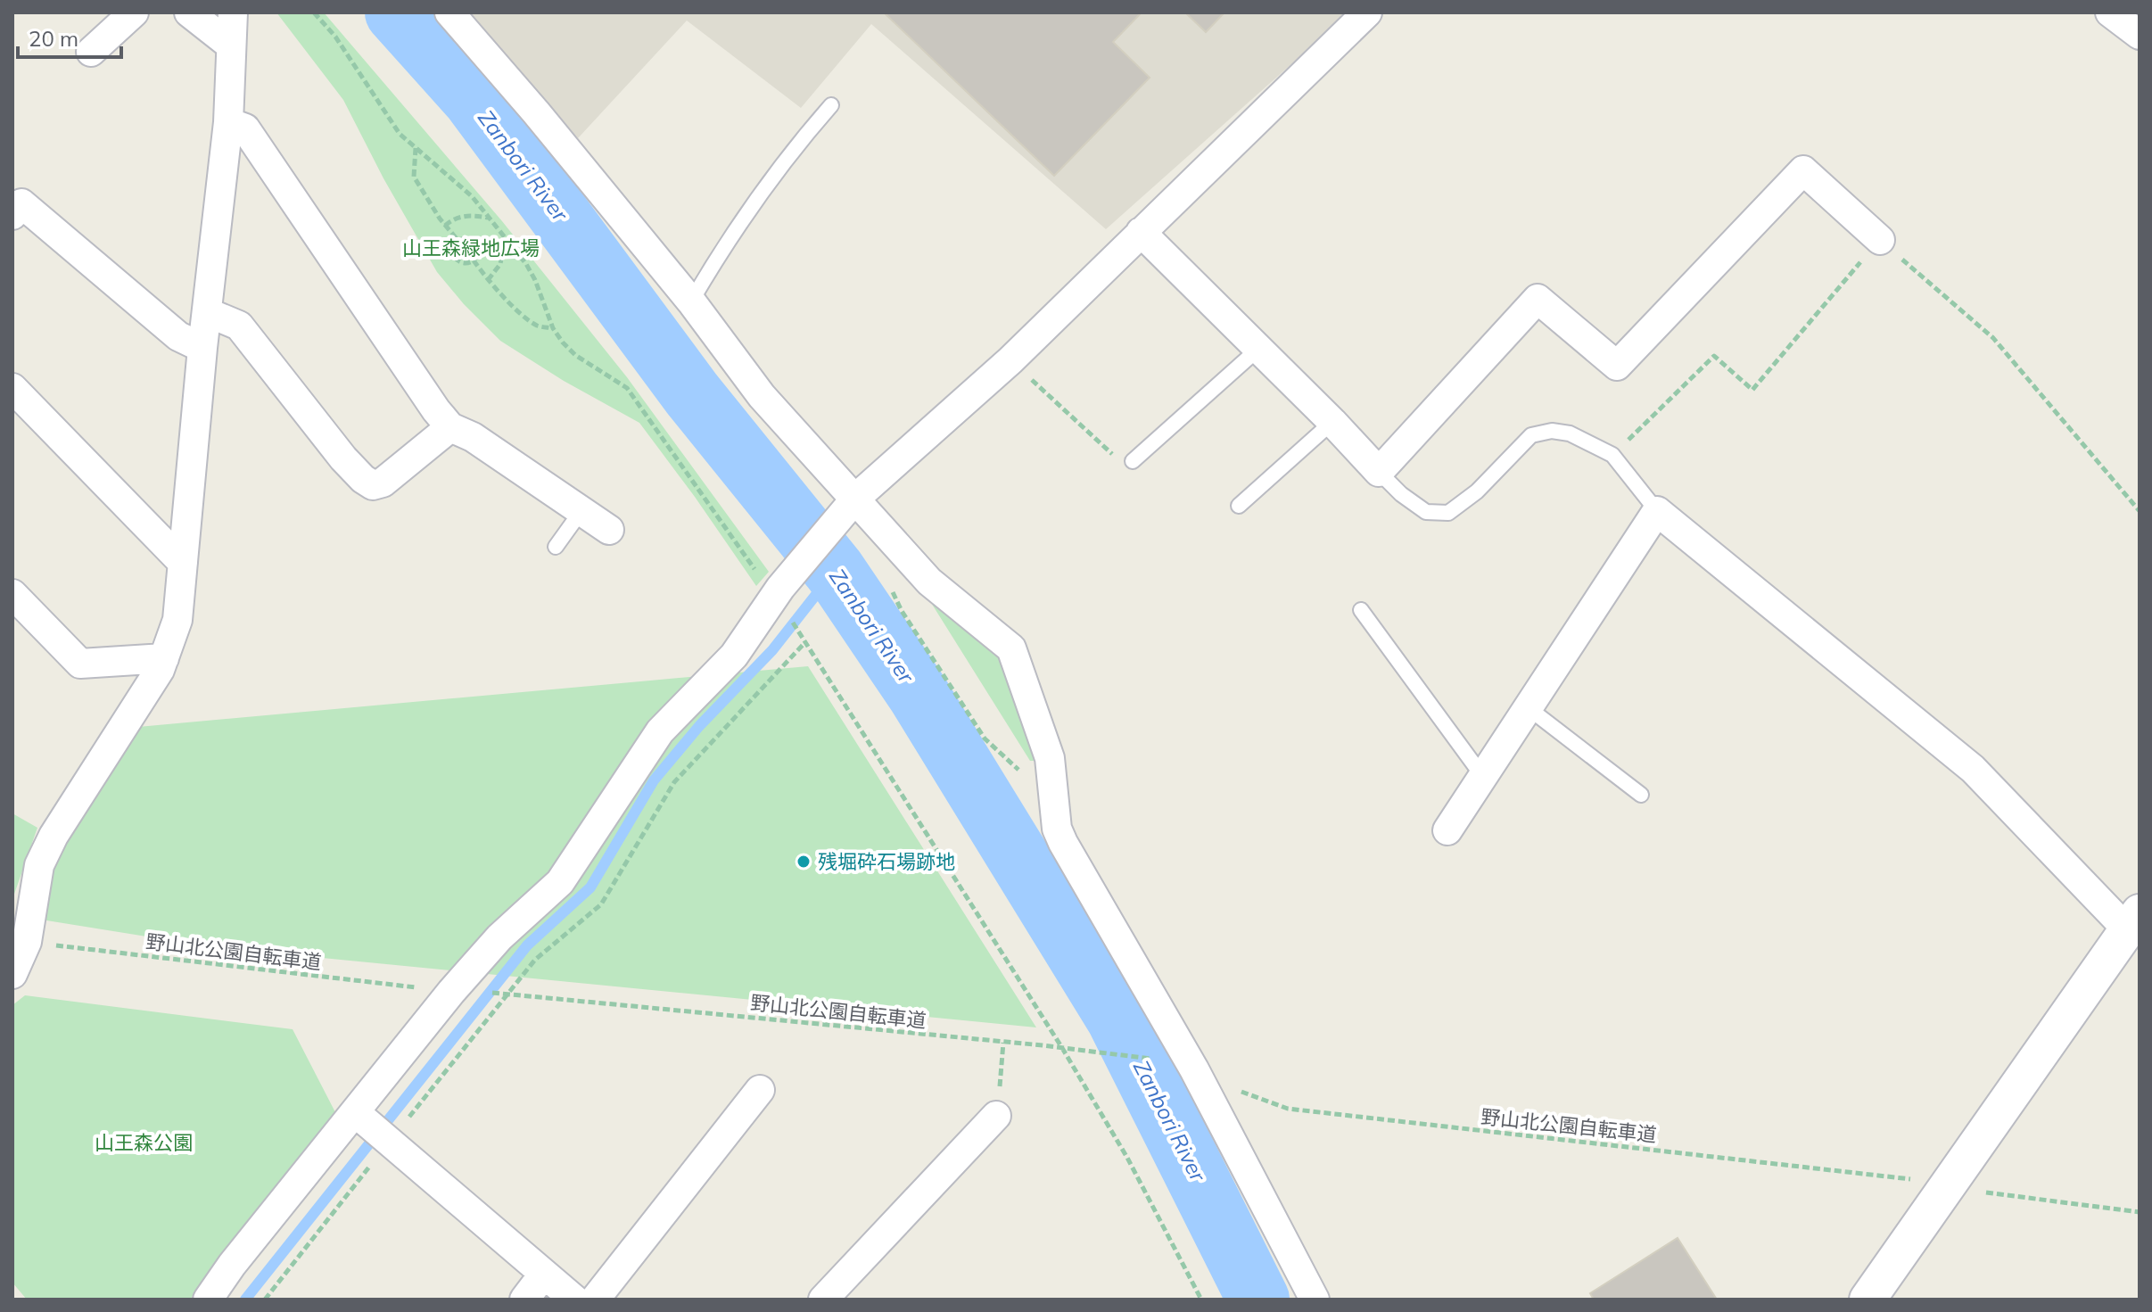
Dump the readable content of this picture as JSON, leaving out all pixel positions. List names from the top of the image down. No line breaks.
{"streets":{"path":["野山北公園自転車道"]},"water":["Zanbori River"],"parks":["山王森緑地広場","山王森公園"],"places":["残堀砕石場跡地"],"scale_bar":"20 m"}
